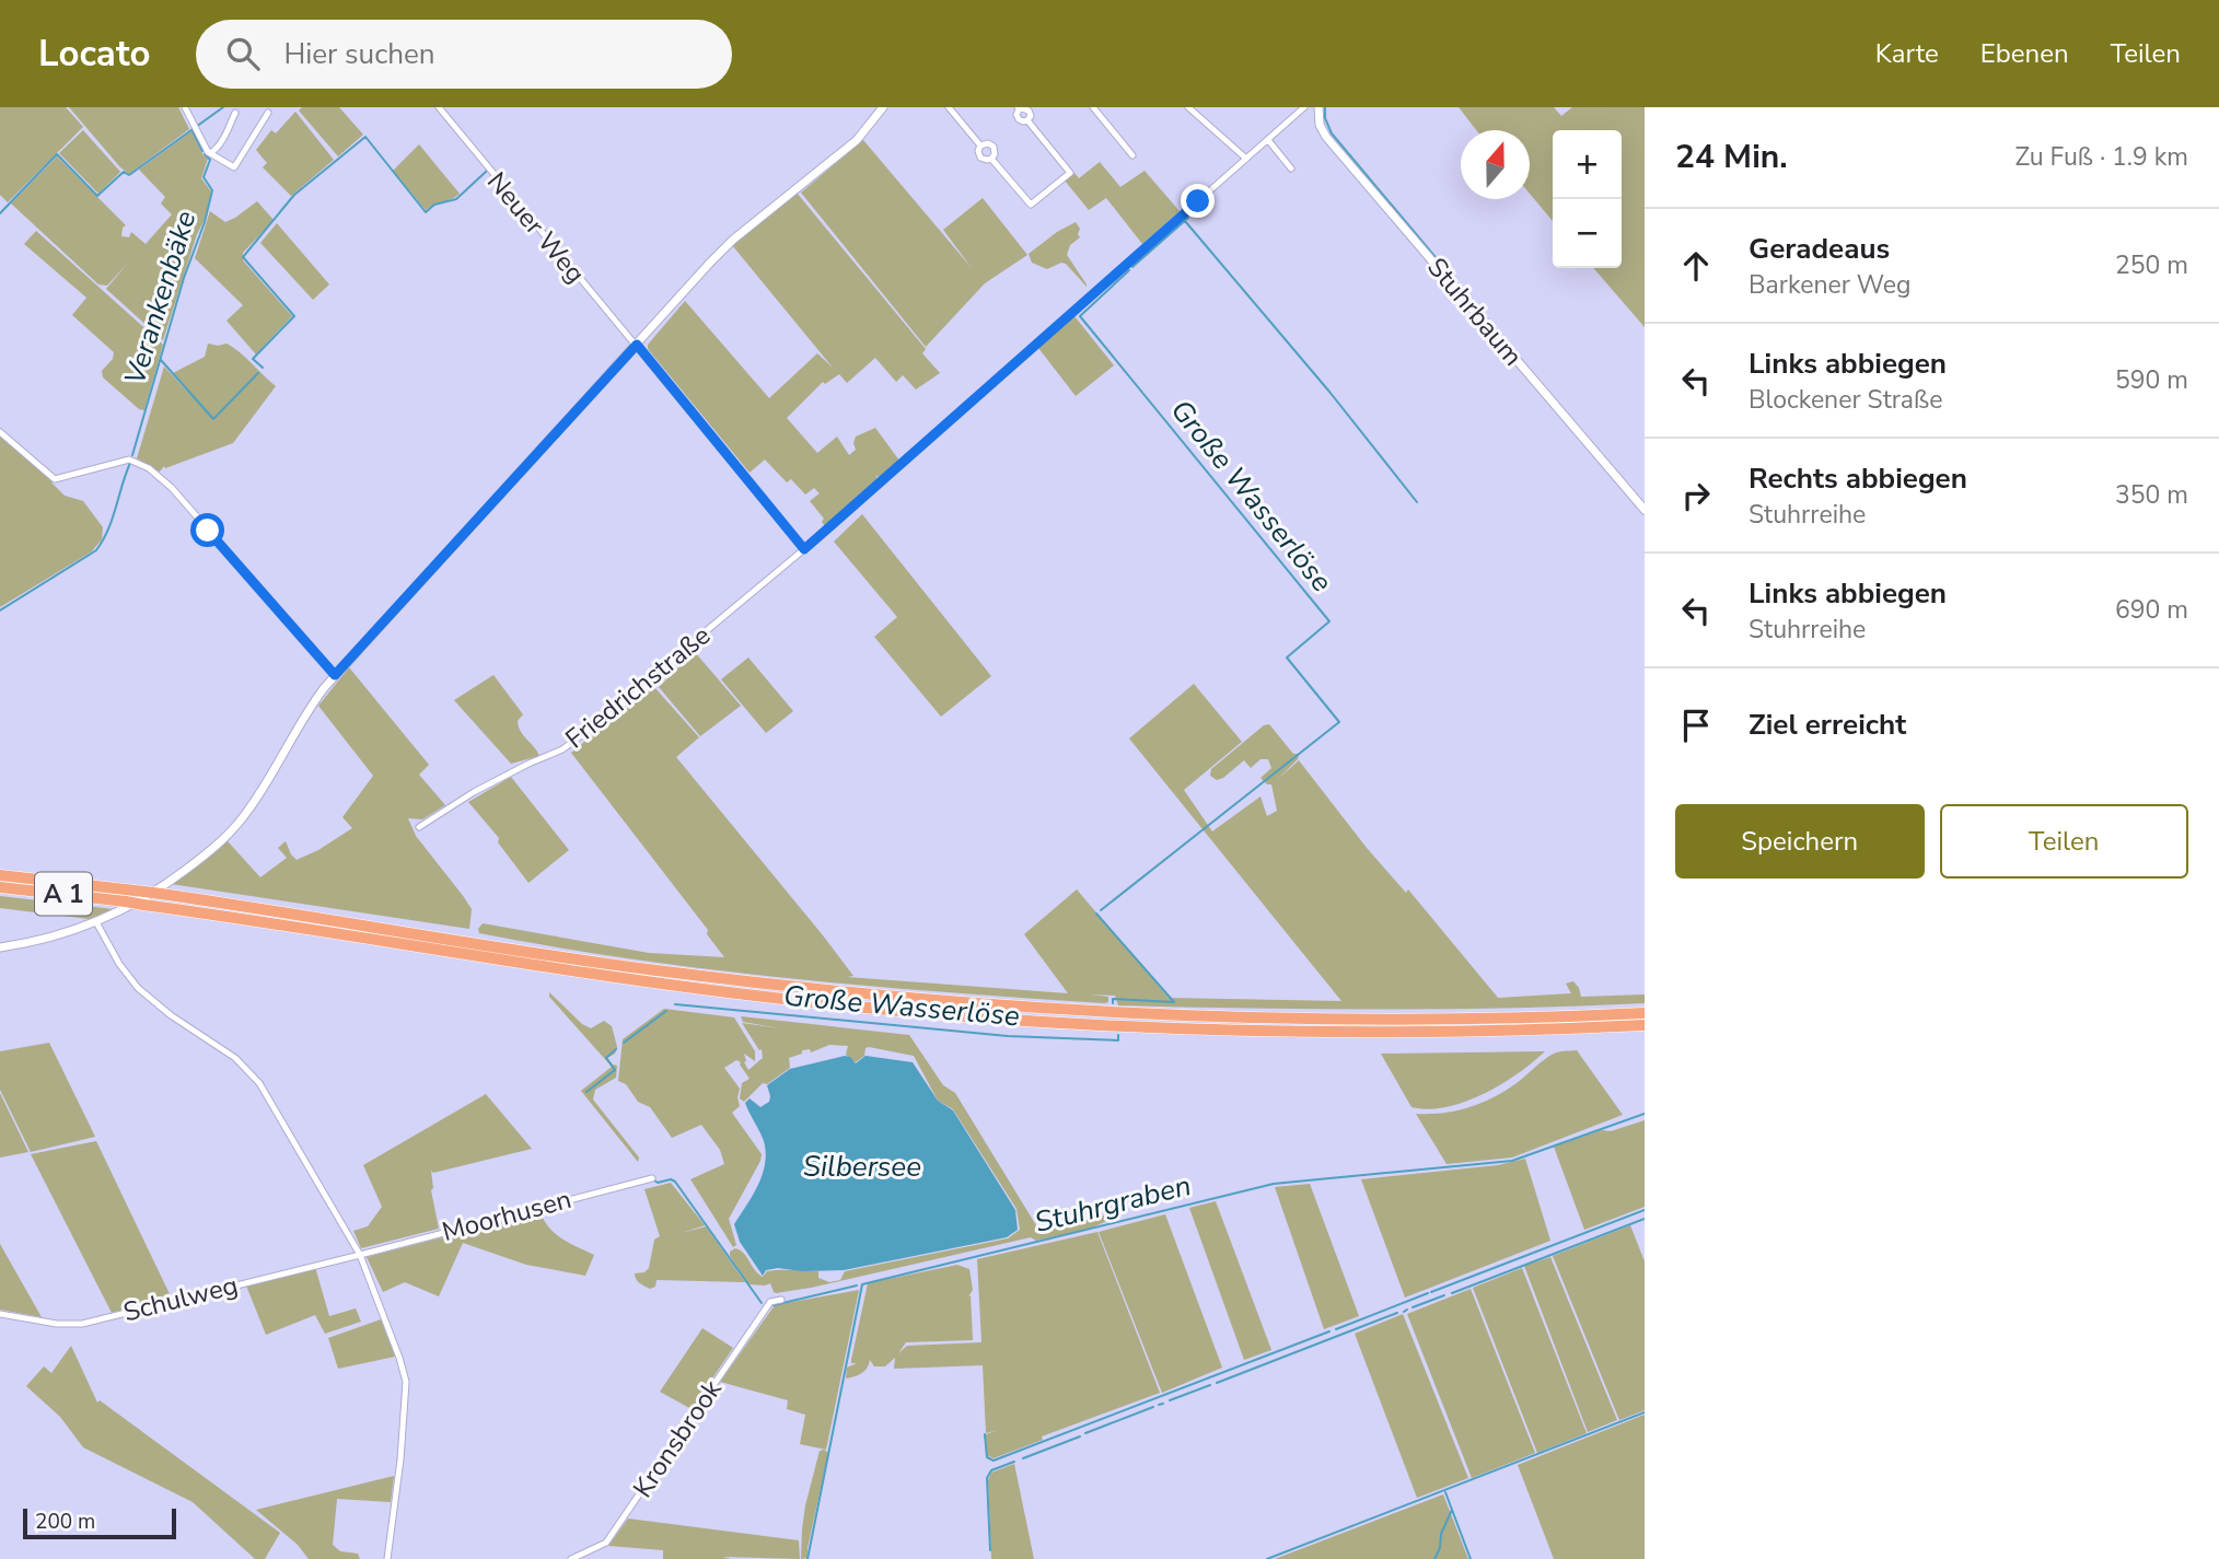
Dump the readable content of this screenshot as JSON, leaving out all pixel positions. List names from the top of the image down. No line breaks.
{"streets":{"highway":["A 1"],"street":["Neuer Weg","Stuhrbaum","Friedrichstraße","Moorhusen","Schulweg","Kronsbrook"]},"crossings":[["Neuer Weg","Friedrichstraße"],["Moorhusen","Schulweg"]],"water":["Verankenbäke","Große Wasserlöse","Silbersee","Stuhrgraben"],"scale_bar":"200 m","north":"top","page":{"header":"Locato","search":"Hier suchen","nav":["Karte","Ebenen","Teilen"],"heading":["24 Min.","Zu Fuß · 1.9 km"],"map_buttons":["+","−"],"list":[["Geradeaus","Barkener Weg","250 m"],["Links abbiegen","Blockener Straße","590 m"],["Rechts abbiegen","Stuhrreihe","350 m"],["Links abbiegen","Stuhrreihe","690 m"],"Ziel erreicht"],"buttons":["Speichern","Teilen"],"scale":"200 m"}}
